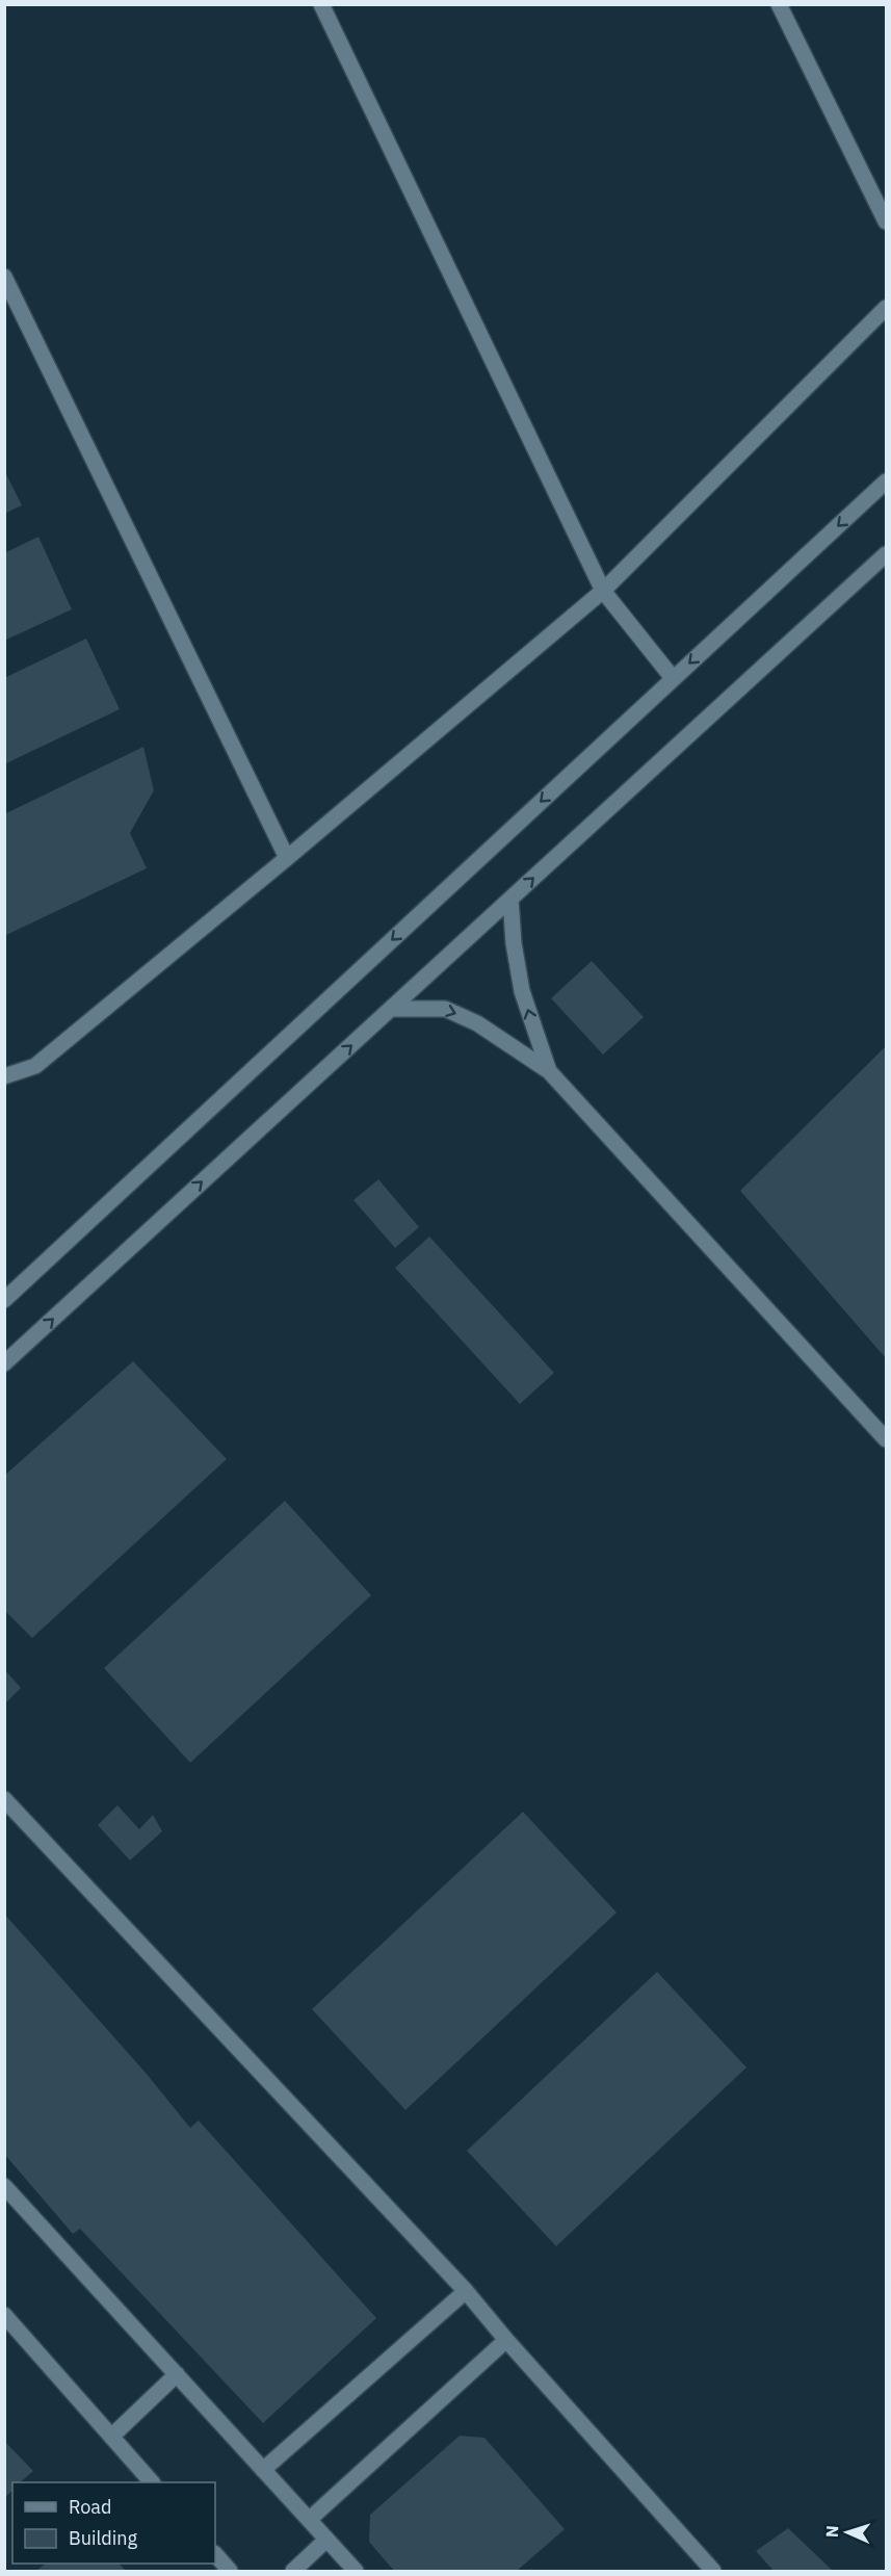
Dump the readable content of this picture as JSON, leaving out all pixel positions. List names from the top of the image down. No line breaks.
{"legend":["Road","Building"],"north":"left"}
